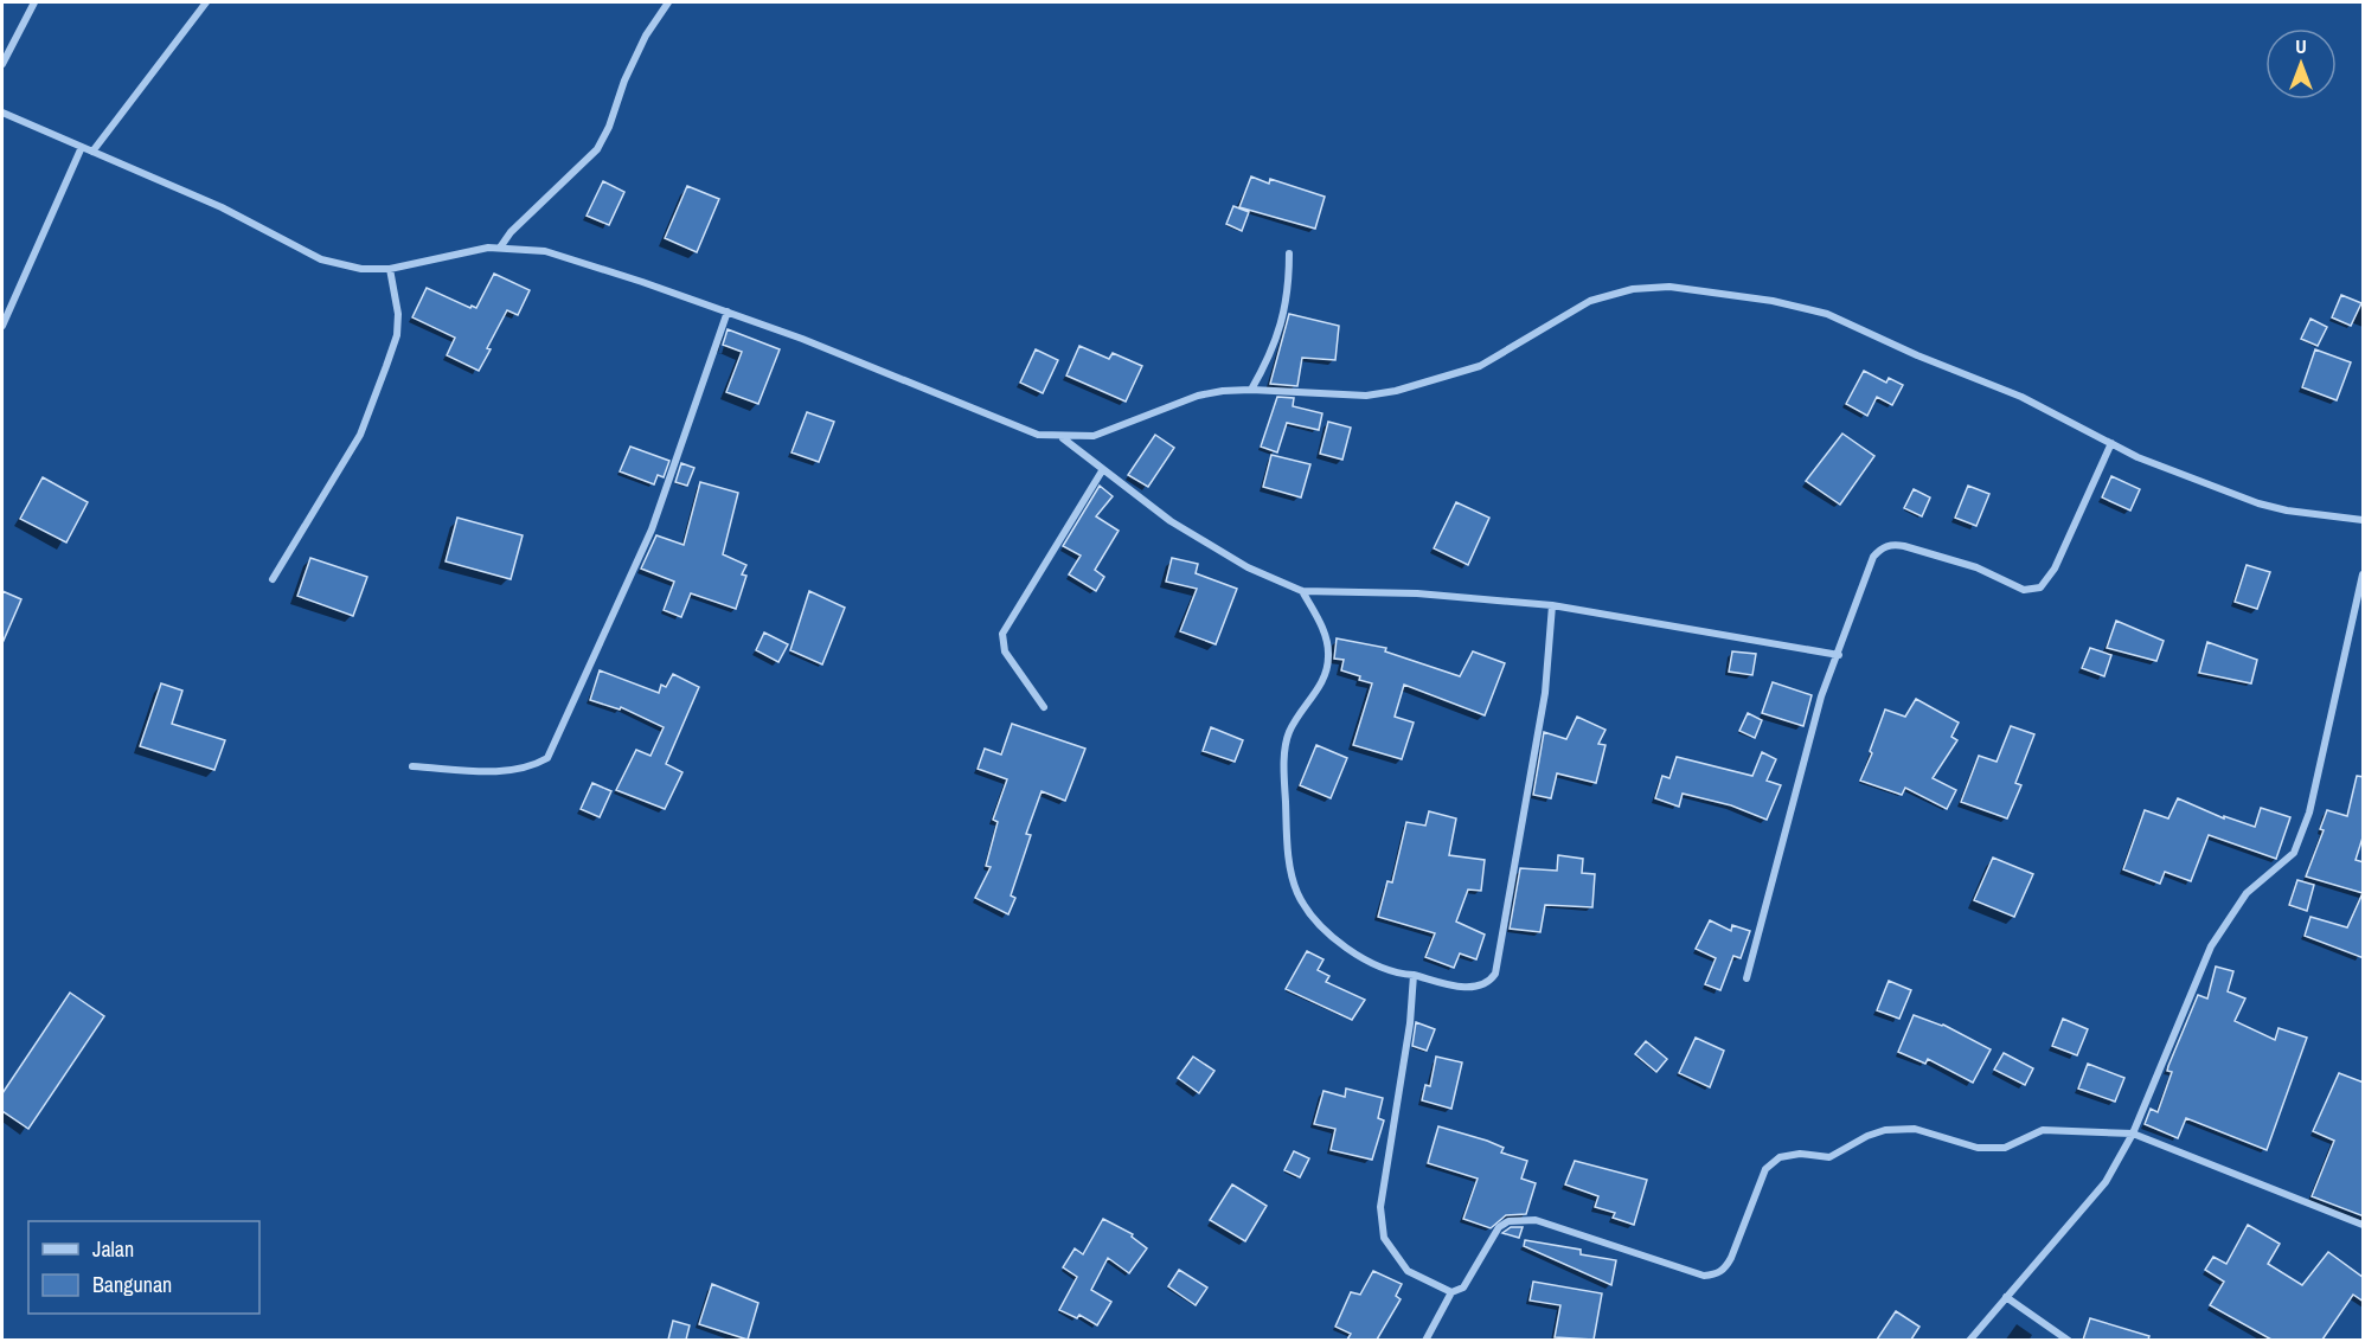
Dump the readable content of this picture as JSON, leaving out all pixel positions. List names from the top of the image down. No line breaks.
{"legend":["Jalan","Bangunan"],"north":"top"}
